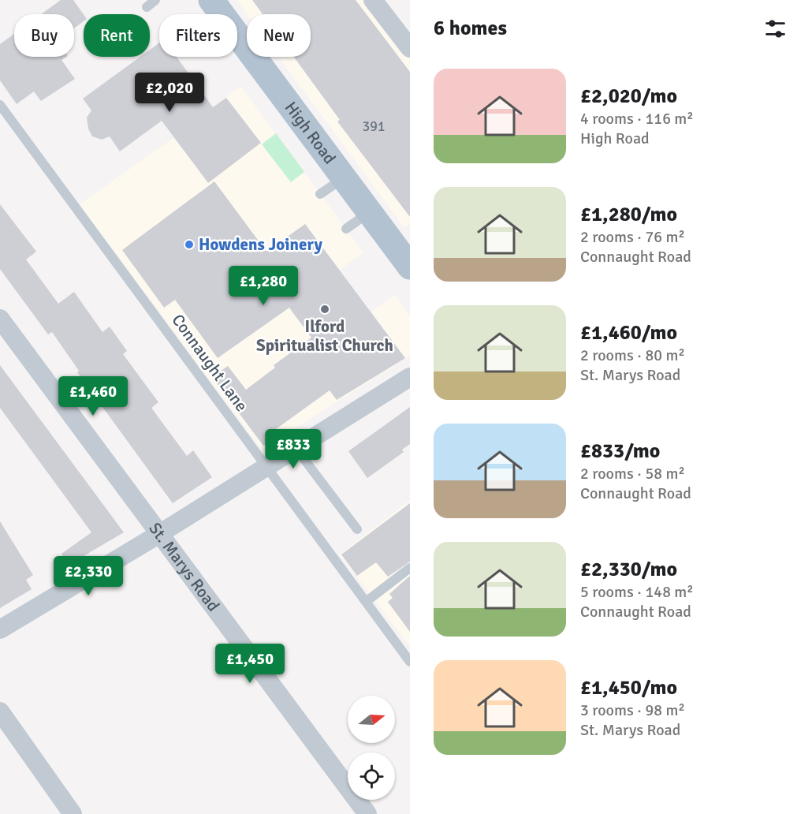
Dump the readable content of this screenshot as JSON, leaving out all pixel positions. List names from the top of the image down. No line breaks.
{"streets":{"main road":["High Road"],"street":["St. Marys Road"],"lane":["Connaught Lane"]},"places":["Howdens Joinery","Ilford Spiritualist Church"],"house_numbers":["391"],"north":"right","page":{"heading":"6 homes","chip":["Buy","Rent","Filters","New"],"list":[{"name":"£2,020/mo","note":"4 rooms · 116 m² · High Road"},{"name":"£1,280/mo","note":"2 rooms · 76 m² · Connaught Road"},{"name":"£1,460/mo","note":"2 rooms · 80 m² · St. Marys Road"},{"name":"£833/mo","note":"2 rooms · 58 m² · Connaught Road"},{"name":"£2,330/mo","note":"5 rooms · 148 m² · Connaught Road"},{"name":"£1,450/mo","note":"3 rooms · 98 m² · St. Marys Road"}],"price":["£2,020","£1,280","£1,460","£833","£2,330","£1,450"]}}
